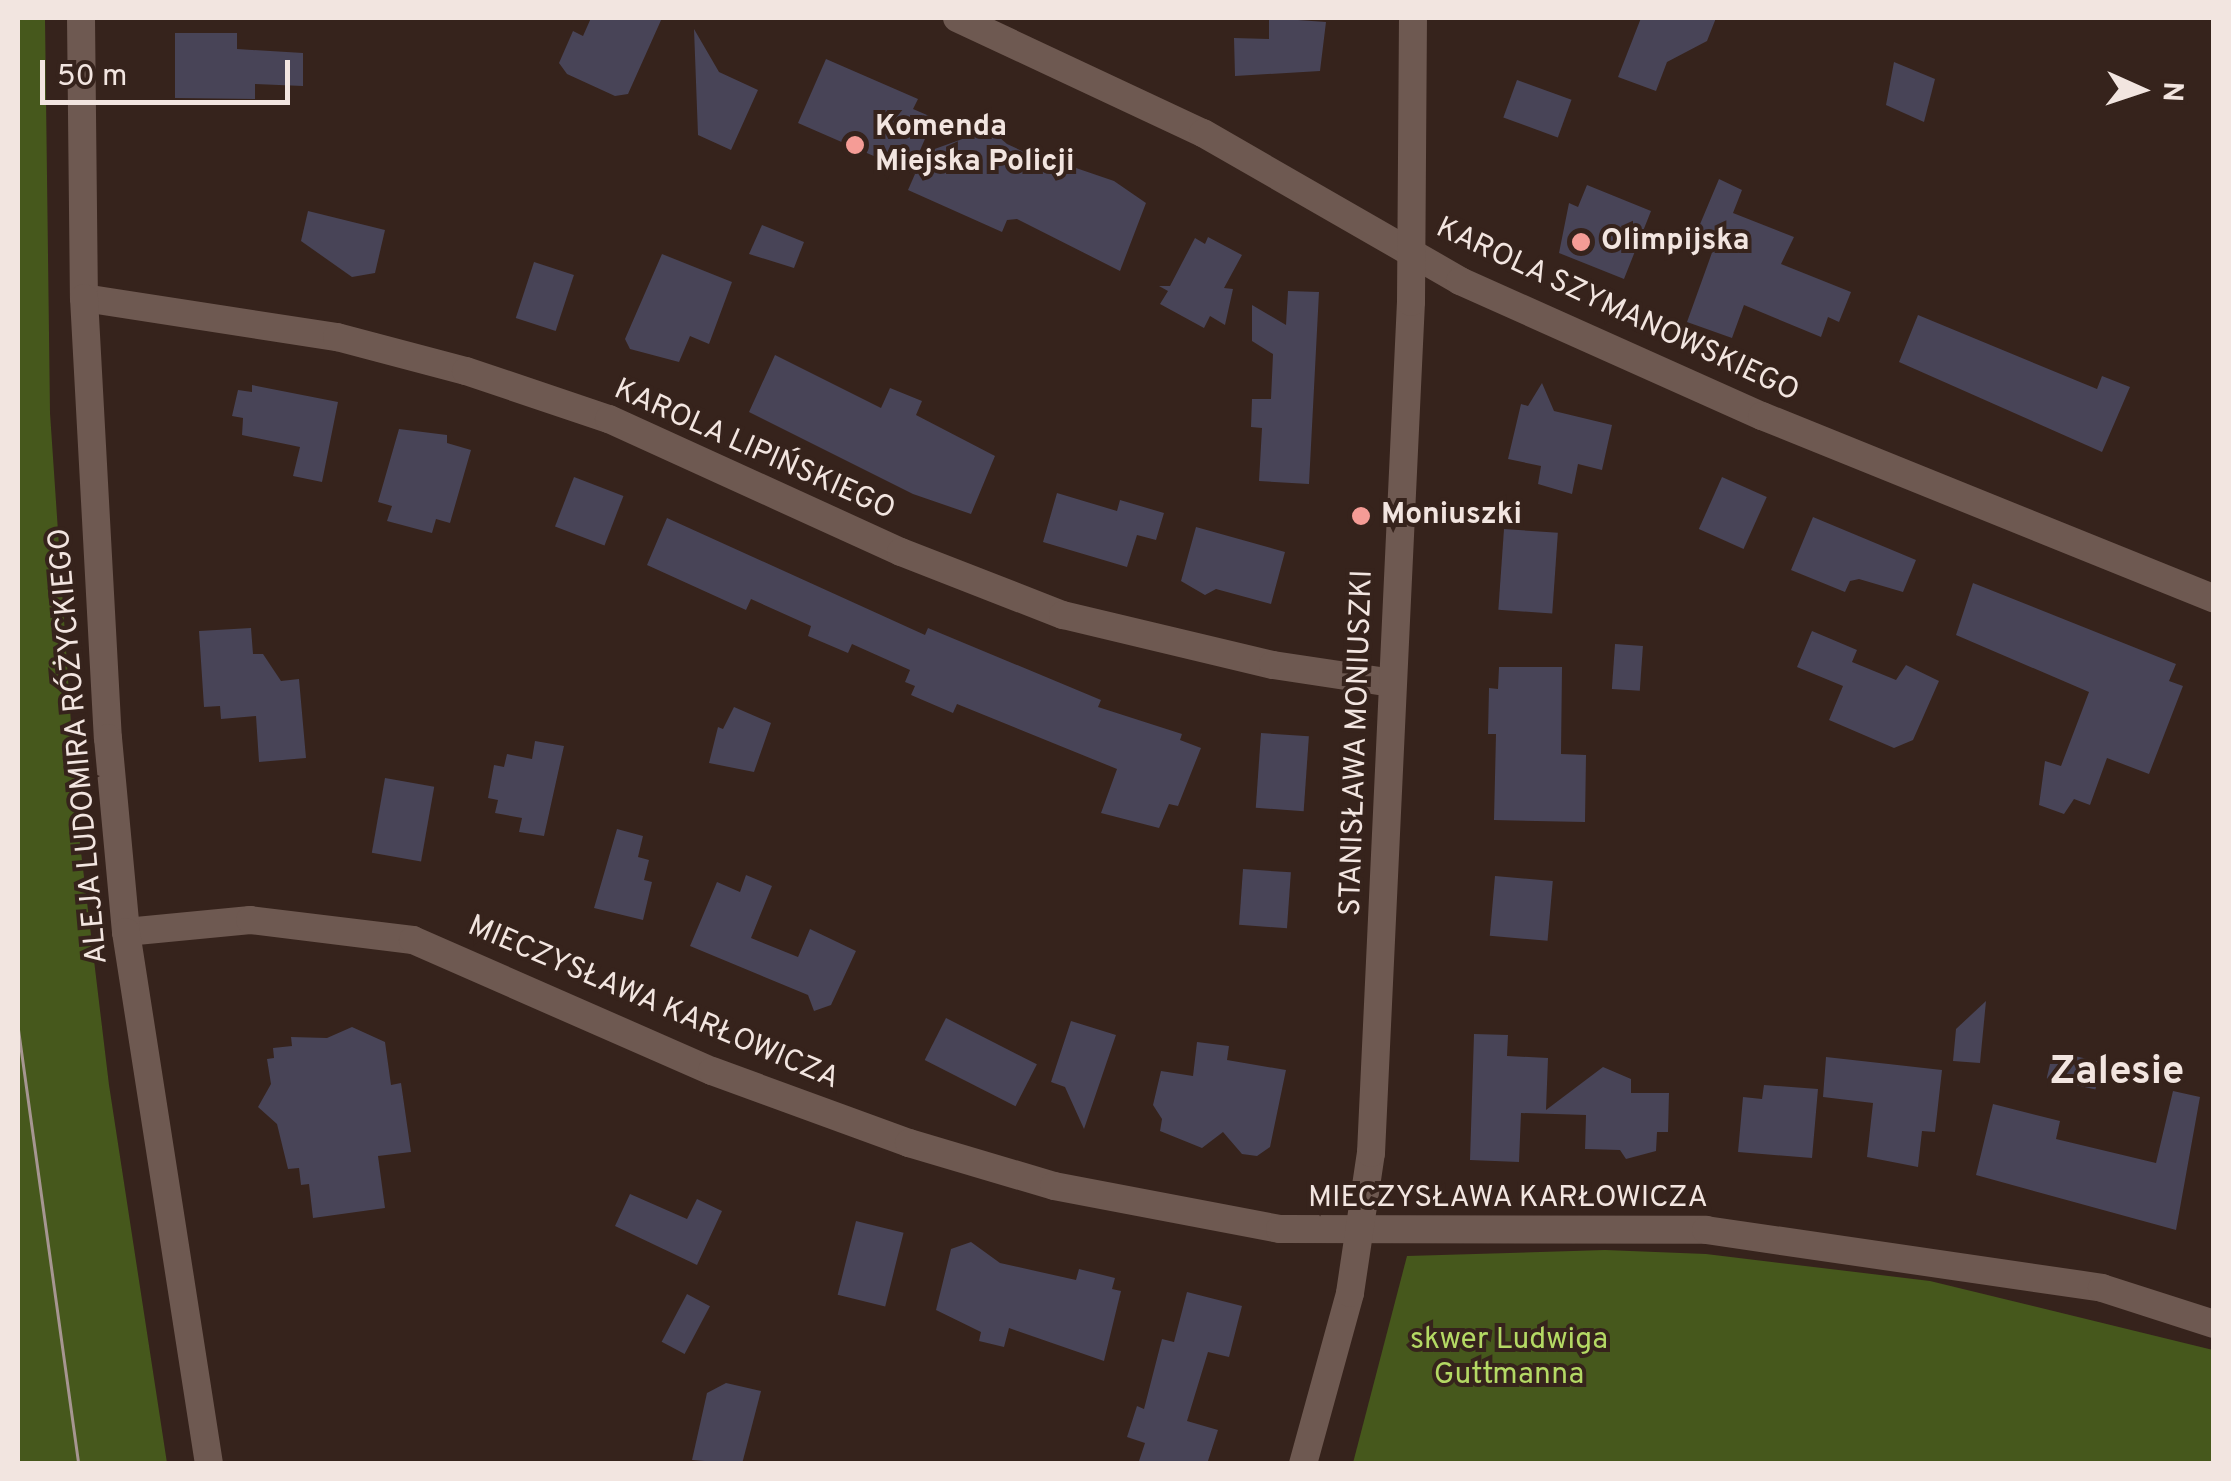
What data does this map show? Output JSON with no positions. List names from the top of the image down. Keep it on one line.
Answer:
{"streets":{"street":["KAROLA SZYMANOWSKIEGO","KAROLA LIPIŃSKIEGO","STANISŁAWA MONIUSZKI","ALEJA LUDOMIRA RÓŻYCKIEGO","MIECZYSŁAWA KARŁOWICZA"]},"crossings":[["KAROLA SZYMANOWSKIEGO","STANISŁAWA MONIUSZKI"],["KAROLA LIPIŃSKIEGO","STANISŁAWA MONIUSZKI"],["KAROLA LIPIŃSKIEGO","ALEJA LUDOMIRA RÓŻYCKIEGO"],["STANISŁAWA MONIUSZKI","MIECZYSŁAWA KARŁOWICZA"],["ALEJA LUDOMIRA RÓŻYCKIEGO","MIECZYSŁAWA KARŁOWICZA"]],"districts":["Zalesie"],"parks":["skwer Ludwiga Guttmanna"],"places":["Komenda Miejska Policji","Olimpijska","Moniuszki"],"scale_bar":"50 m","north":"right"}
